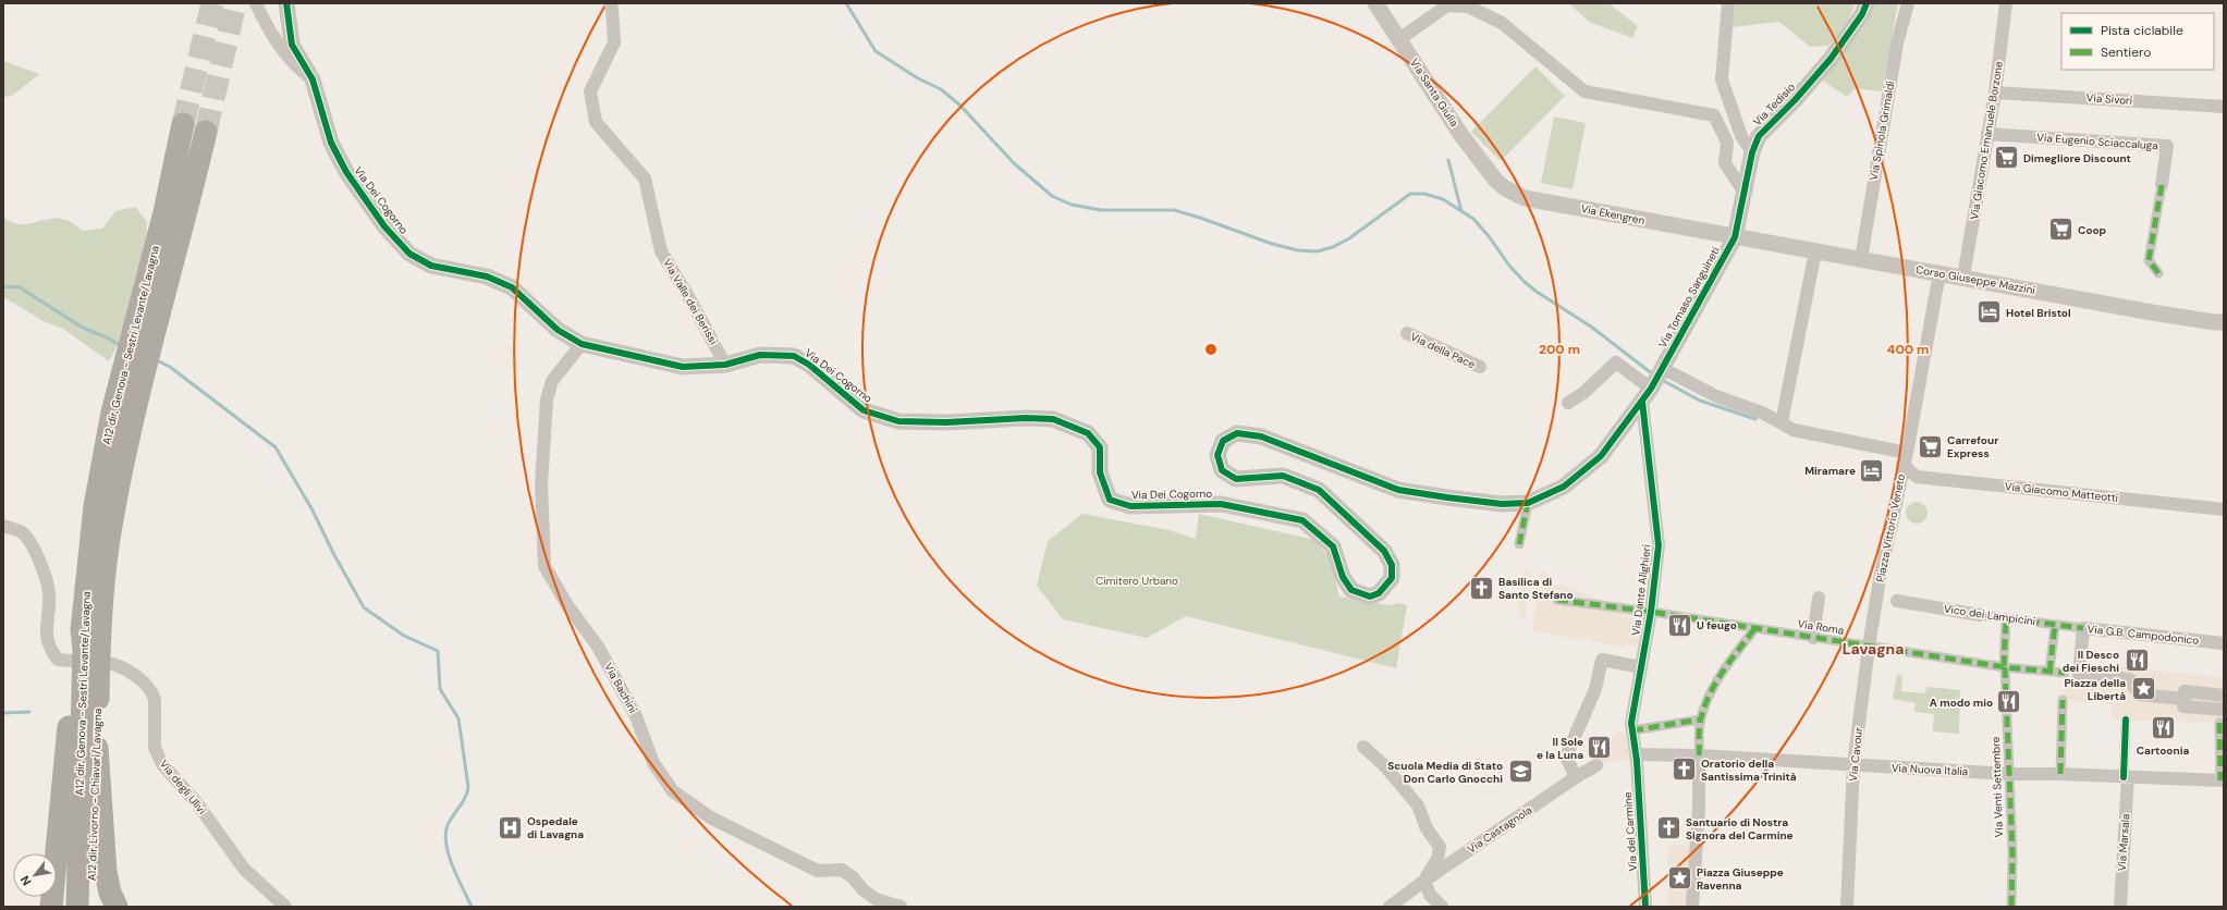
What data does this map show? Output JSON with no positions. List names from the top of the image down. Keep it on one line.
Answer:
{"streets":{"highway":["A12 dir. Genova - Sestri Levante/Lavagna","A12 dir. Livorno - Chiavari/Lavagna"],"street":["Via Santa Giulia","Via Sivori","Via Tedisio","Via Spinola Grimaldi","Via Giacomo Emanuele Borzone","Via Eugenio Sciaccaluga","Via Dei Cogorno","Via Ekengren","Corso Giuseppe Mazzini","Via Tomaso Sanguineti","Via Valle dei Berissi","Via della Pace","Via Giacomo Matteotti","Piazza Vittorio Veneto","Via Dante Alighieri","Vico dei Lampicini","Via Roma","Via G.B. Campodonico","Via Bachini","Via Cavour","Via Nuova Italia","Via degli Ulivi","Via Venti Settembre","Via Castagnola","Via del Carmine","Via Marsala"]},"crossings":[["Via Santa Giulia","Via Ekengren"],["Via Sivori","Via Giacomo Emanuele Borzone"],["Via Tedisio","Via Ekengren"],["Via Tedisio","Corso Giuseppe Mazzini"],["Via Tedisio","Via Tomaso Sanguineti"],["Via Spinola Grimaldi","Corso Giuseppe Mazzini"],["Via Giacomo Emanuele Borzone","Via Eugenio Sciaccaluga"],["Via Giacomo Emanuele Borzone","Corso Giuseppe Mazzini"],["Via Dei Cogorno","Via Tomaso Sanguineti"],["Via Dei Cogorno","Via Valle dei Berissi"],["Via Dei Cogorno","Via Dante Alighieri"],["Via Dei Cogorno","Via Bachini"],["Via Ekengren","Corso Giuseppe Mazzini"],["Via Ekengren","Via Tomaso Sanguineti"],["Corso Giuseppe Mazzini","Via Tomaso Sanguineti"],["Corso Giuseppe Mazzini","Piazza Vittorio Veneto"],["Via Tomaso Sanguineti","Via Dante Alighieri"],["A12 dir. Genova - Sestri Levante/Lavagna","A12 dir. Livorno - Chiavari/Lavagna"],["Via Giacomo Matteotti","Piazza Vittorio Veneto"],["Piazza Vittorio Veneto","Via Cavour"],["Via Dante Alighieri","Via Roma"],["Via Dante Alighieri","Via Nuova Italia"],["Via Dante Alighieri","Via del Carmine"],["Vico dei Lampicini","Via G.B. Campodonico"],["Vico dei Lampicini","Via Venti Settembre"],["Via Roma","Via Cavour"],["Via Roma","Via Venti Settembre"],["Via Cavour","Via Nuova Italia"],["Via Nuova Italia","Via Venti Settembre"],["Via Nuova Italia","Via del Carmine"],["Via Nuova Italia","Via Marsala"]],"districts":["Lavagna"],"parks":["Cimitero Urbano"],"places":{"supermarket":["Dimegliore Discount","Coop","Carrefour Express"],"hotel":["Hotel Bristol","Miramare"],"church":["Basilica di Santo Stefano","Oratorio della Santissima Trinità","Santuario di Nostra Signora del Carmine"],"restaurant":["U feugo","Il Desco dei Fieschi","A modo mio","Cartoonia","Il Sole e la Luna"],"place":["Piazza della Libertà","Piazza Giuseppe Ravenna"],"school or university":["Scuola Media di Stato Don Carlo Gnocchi"],"hospital":["Ospedale di Lavagna"]},"legend":["Pista ciclabile","Sentiero"],"north":"bottom left","rings":["200 m","400 m"]}
